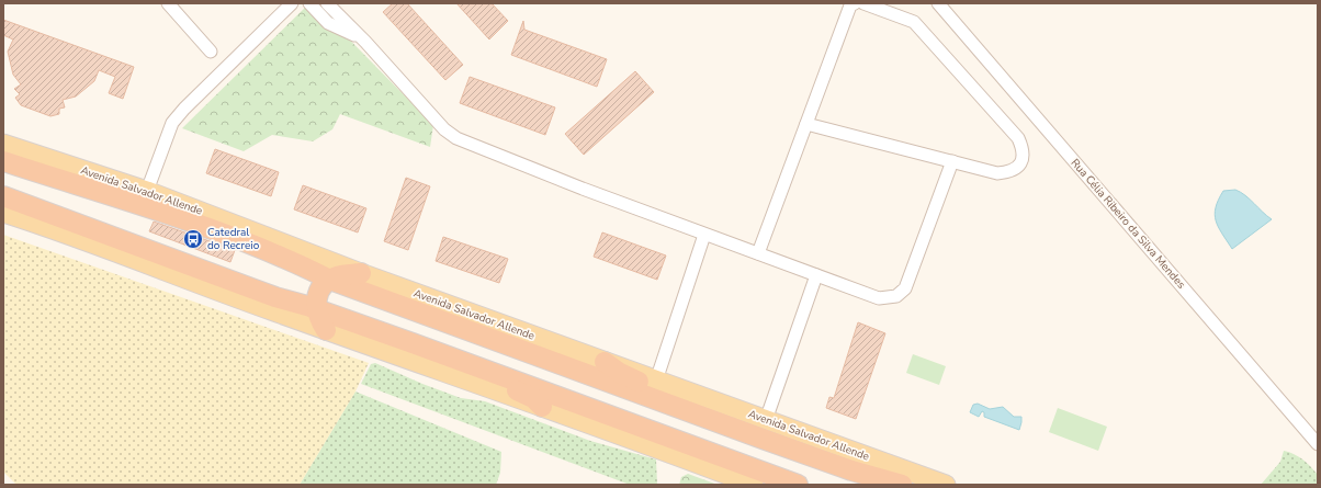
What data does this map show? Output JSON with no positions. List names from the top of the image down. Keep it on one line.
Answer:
{"streets":{"highway":["Avenida Salvador Allende"],"street":["Rua Célia Ribeiro da Silva Mendes"]},"places":{"bus stop":["Catedral do Recreio"]}}
